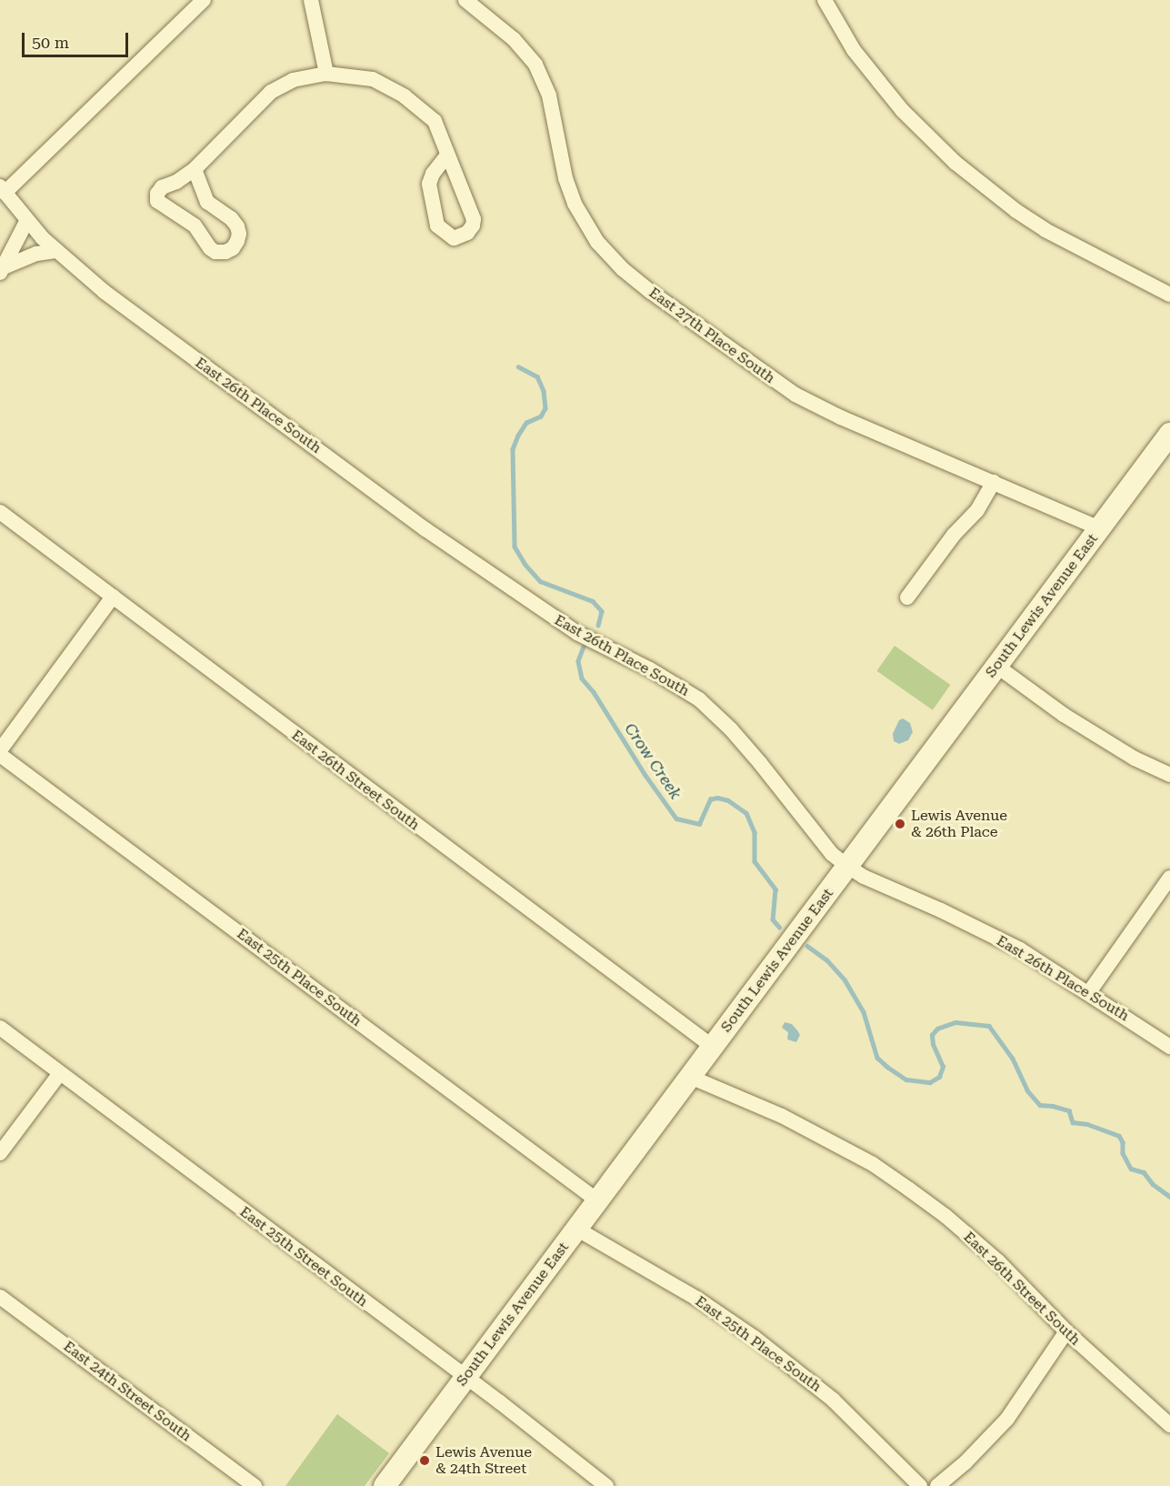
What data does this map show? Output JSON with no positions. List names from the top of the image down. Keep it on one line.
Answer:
{"streets":{"main road":["South Lewis Avenue East"],"street":["East 27th Place South","East 26th Place South","East 26th Street South","East 25th Place South","East 25th Street South","East 24th Street South"]},"crossings":[["East 27th Place South","South Lewis Avenue East"],["East 26th Place South","South Lewis Avenue East"],["South Lewis Avenue East","East 26th Street South"],["South Lewis Avenue East","East 25th Place South"],["South Lewis Avenue East","East 25th Street South"]],"water":["Crow Creek"],"places":["Lewis Avenue & 26th Place","Lewis Avenue & 24th Street"],"scale_bar":"50 m"}
